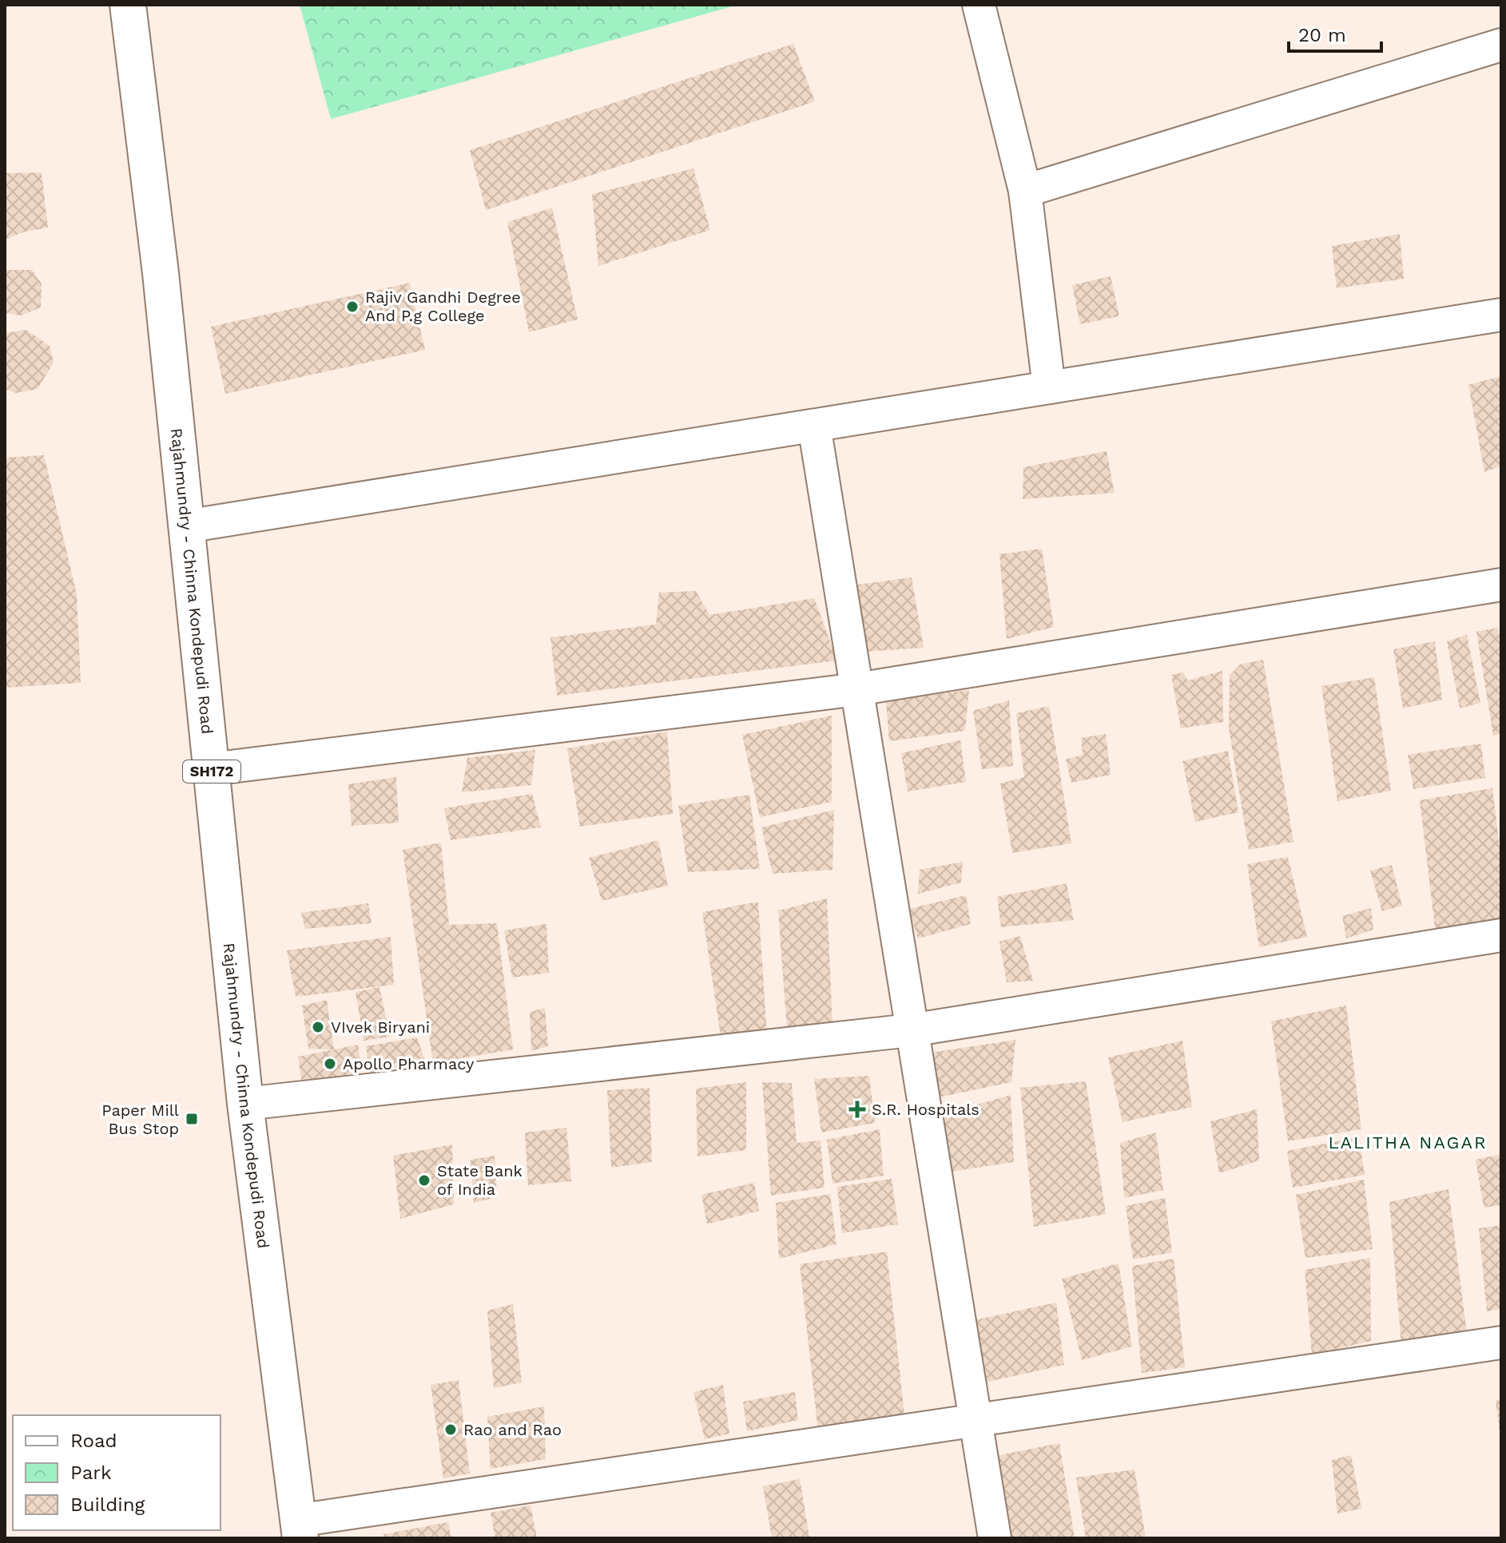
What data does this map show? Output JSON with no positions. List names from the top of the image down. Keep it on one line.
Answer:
{"streets":{"main road":["Rajahmundry - Chinna Kondepudi Road","SH172"]},"districts":["LALITHA NAGAR"],"places":{"other":["Rajiv Gandhi Degree And P.g College","VIvek Biryani","Apollo Pharmacy","State Bank of India","Rao and Rao"],"health":["S.R. Hospitals"],"transit":["Paper Mill Bus Stop"]},"legend":["Road","Park","Building"],"scale_bar":"20 m"}
